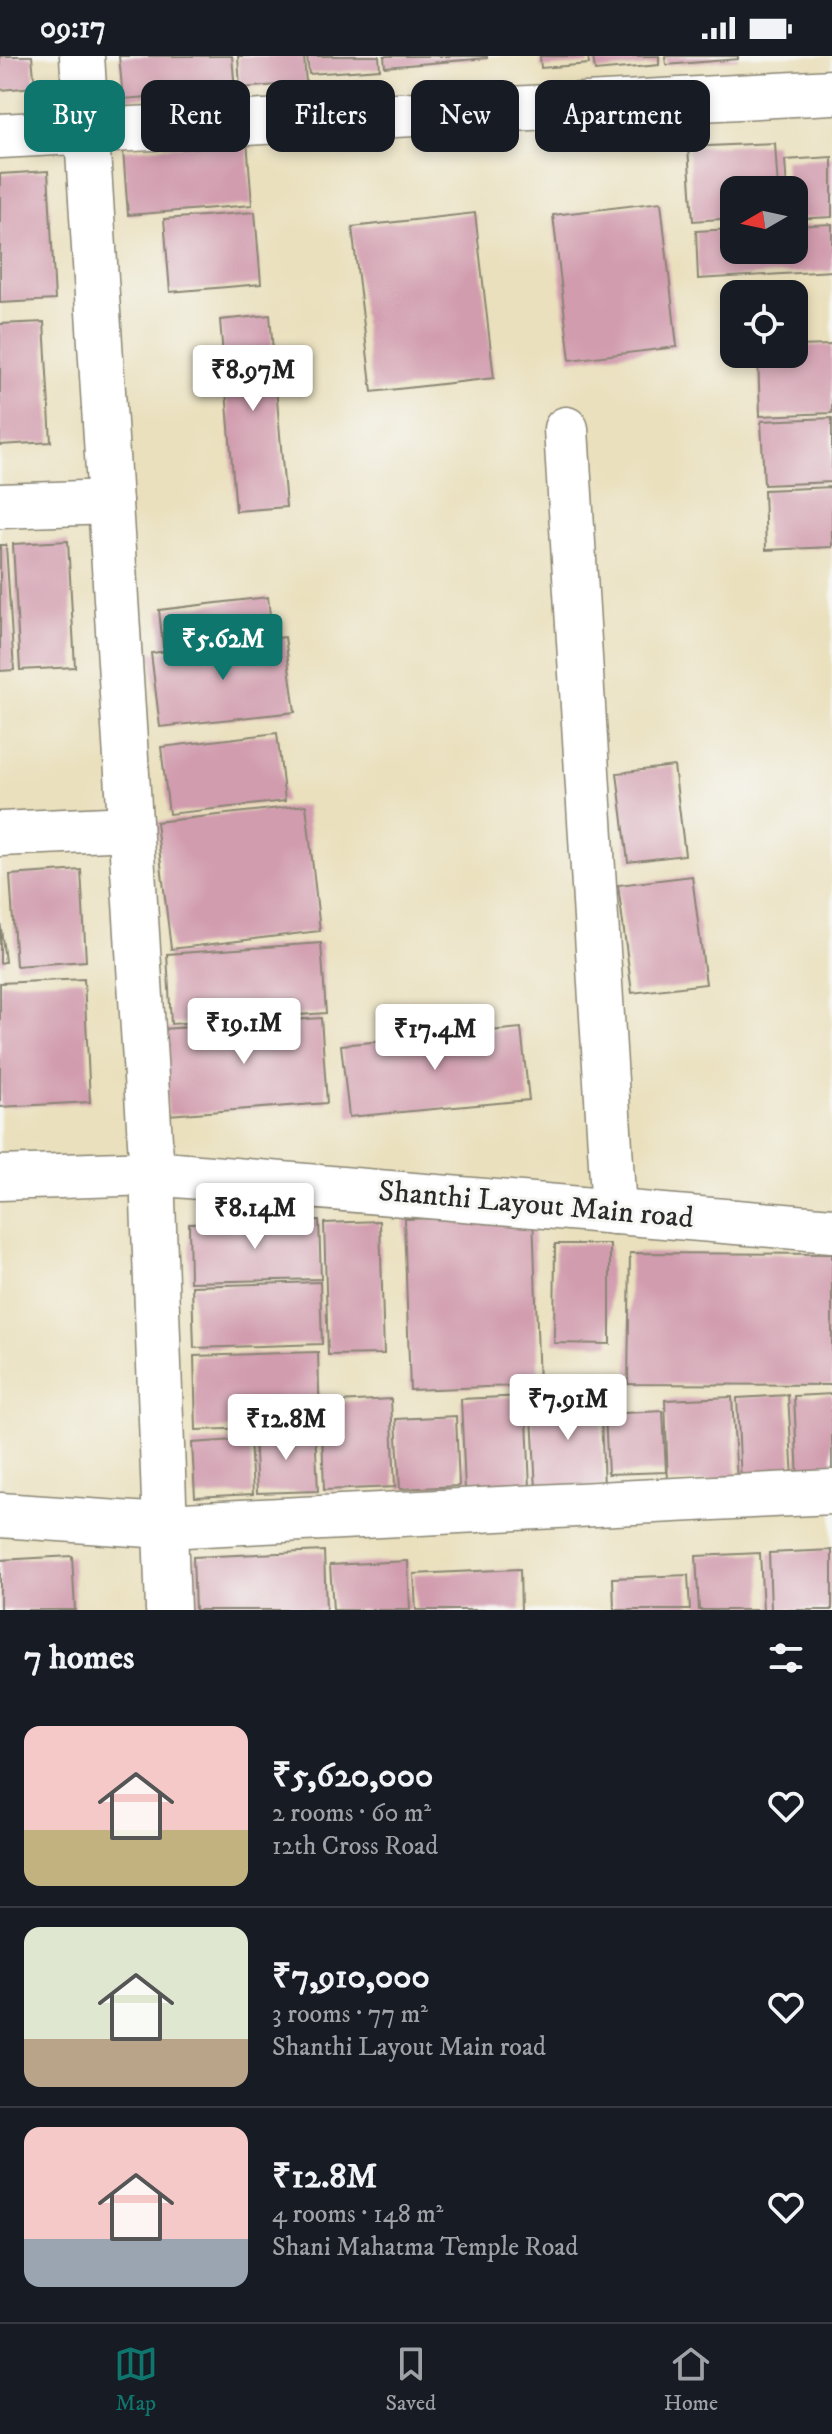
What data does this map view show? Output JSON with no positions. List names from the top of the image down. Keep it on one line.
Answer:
{"streets":{"street":["Shanthi Layout Main road"]},"north":"left","page":{"status":"09:17","chip":["Buy","Rent","Filters","New","Apartment"],"price":["₹8.97M","₹5.62M","₹19.1M","₹17.4M","₹8.14M","₹7.91M","₹12.8M"],"heading":"7 homes","list":[{"name":"₹5,620,000","note":"2 rooms · 60 m² · 12th Cross Road"},{"name":"₹7,910,000","note":"3 rooms · 77 m² · Shanthi Layout Main road"},{"name":"₹12.8M","note":"4 rooms · 148 m² · Shani Mahatma Temple Road"}],"tabs":["Map","Saved","Home"]}}
